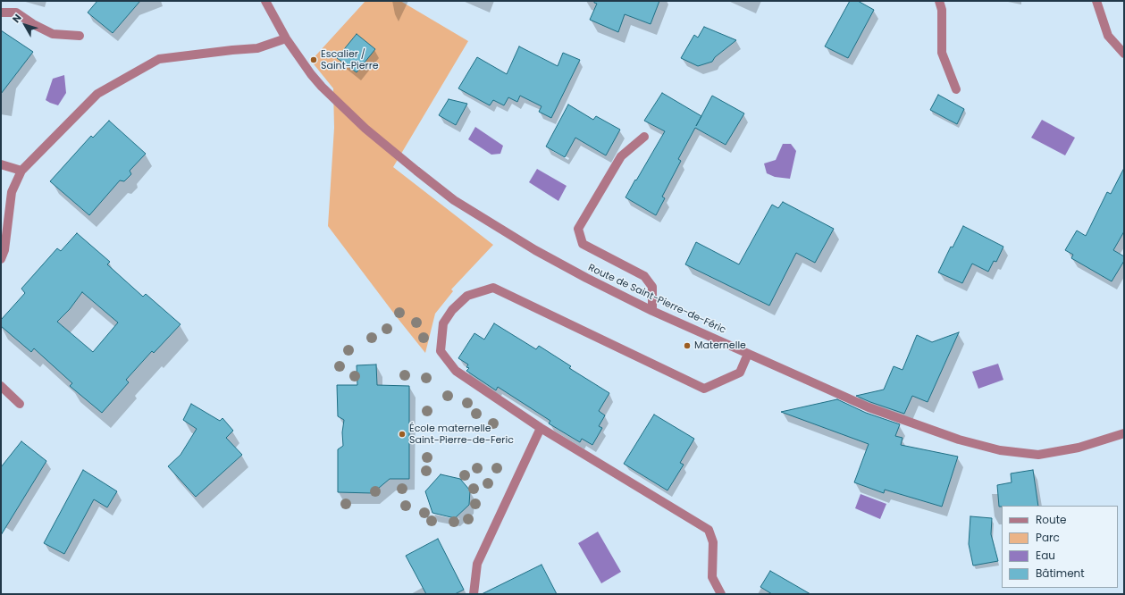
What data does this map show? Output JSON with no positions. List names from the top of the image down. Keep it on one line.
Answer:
{"streets":{"street":["Route de Saint-Pierre-de-Féric"]},"places":["Escalier / Saint-Pierre","Maternelle","École maternelle Saint-Pierre-de-Feric"],"legend":["Route","Parc","Eau","Bâtiment"],"north":"top left"}
